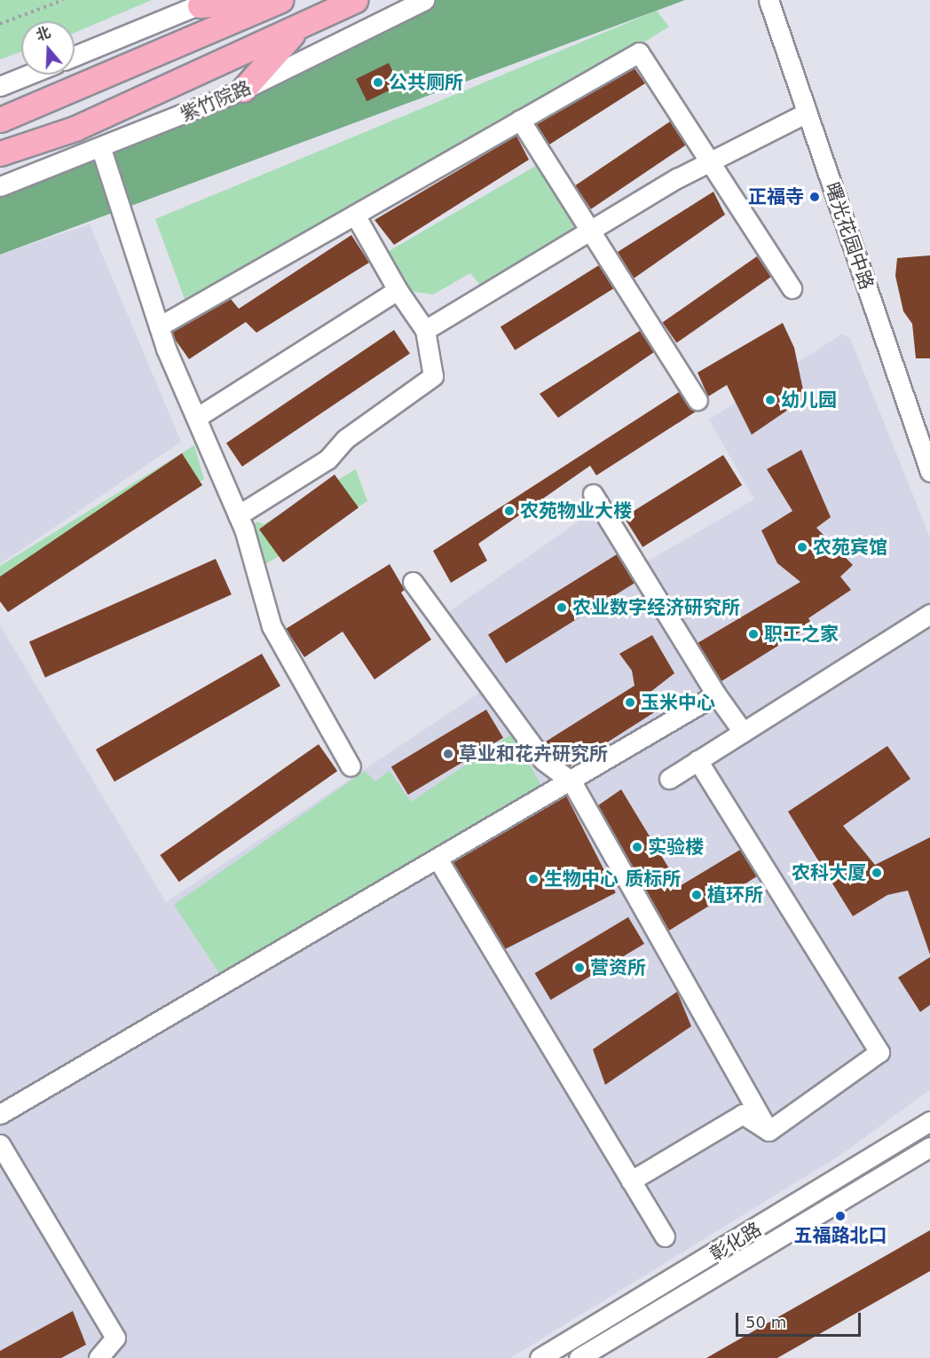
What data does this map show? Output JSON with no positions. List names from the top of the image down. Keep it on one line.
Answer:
{"streets":{"main road":["紫竹院路"],"street":["曙光花园中路","彰化路"]},"places":["公共厕所","正福寺","幼儿园","农苑物业大楼","农苑宾馆","农业数字经济研究所","职工之家","玉米中心","草业和花卉研究所","实验楼","农科大厦","生物中心 质标所","植环所","营资所","五福路北口"],"scale_bar":"50 m","north":"top"}
